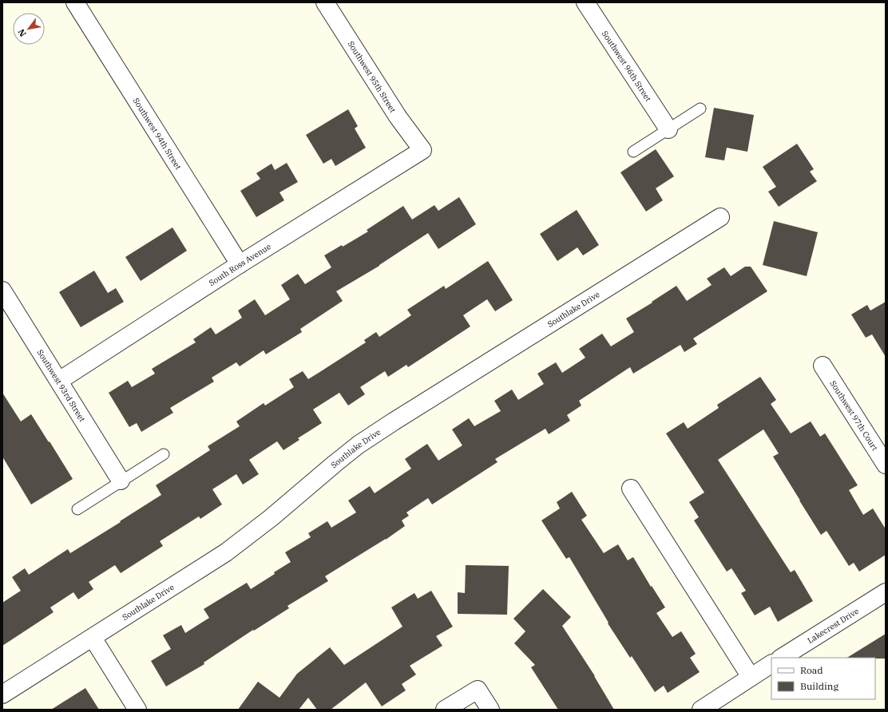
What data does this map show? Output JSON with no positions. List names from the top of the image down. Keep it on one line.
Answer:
{"streets":{"street":["Southwest 96th Street","Southwest 95th Street","Southwest 94th Street","South Ross Avenue","Southlake Drive","Southwest 93rd Street","Southwest 97th Court","Lakecrest Drive"]},"crossings":[["Southwest 95th Street","South Ross Avenue"],["Southwest 94th Street","South Ross Avenue"],["South Ross Avenue","Southwest 93rd Street"]],"legend":["Road","Building"],"north":"bottom left"}
